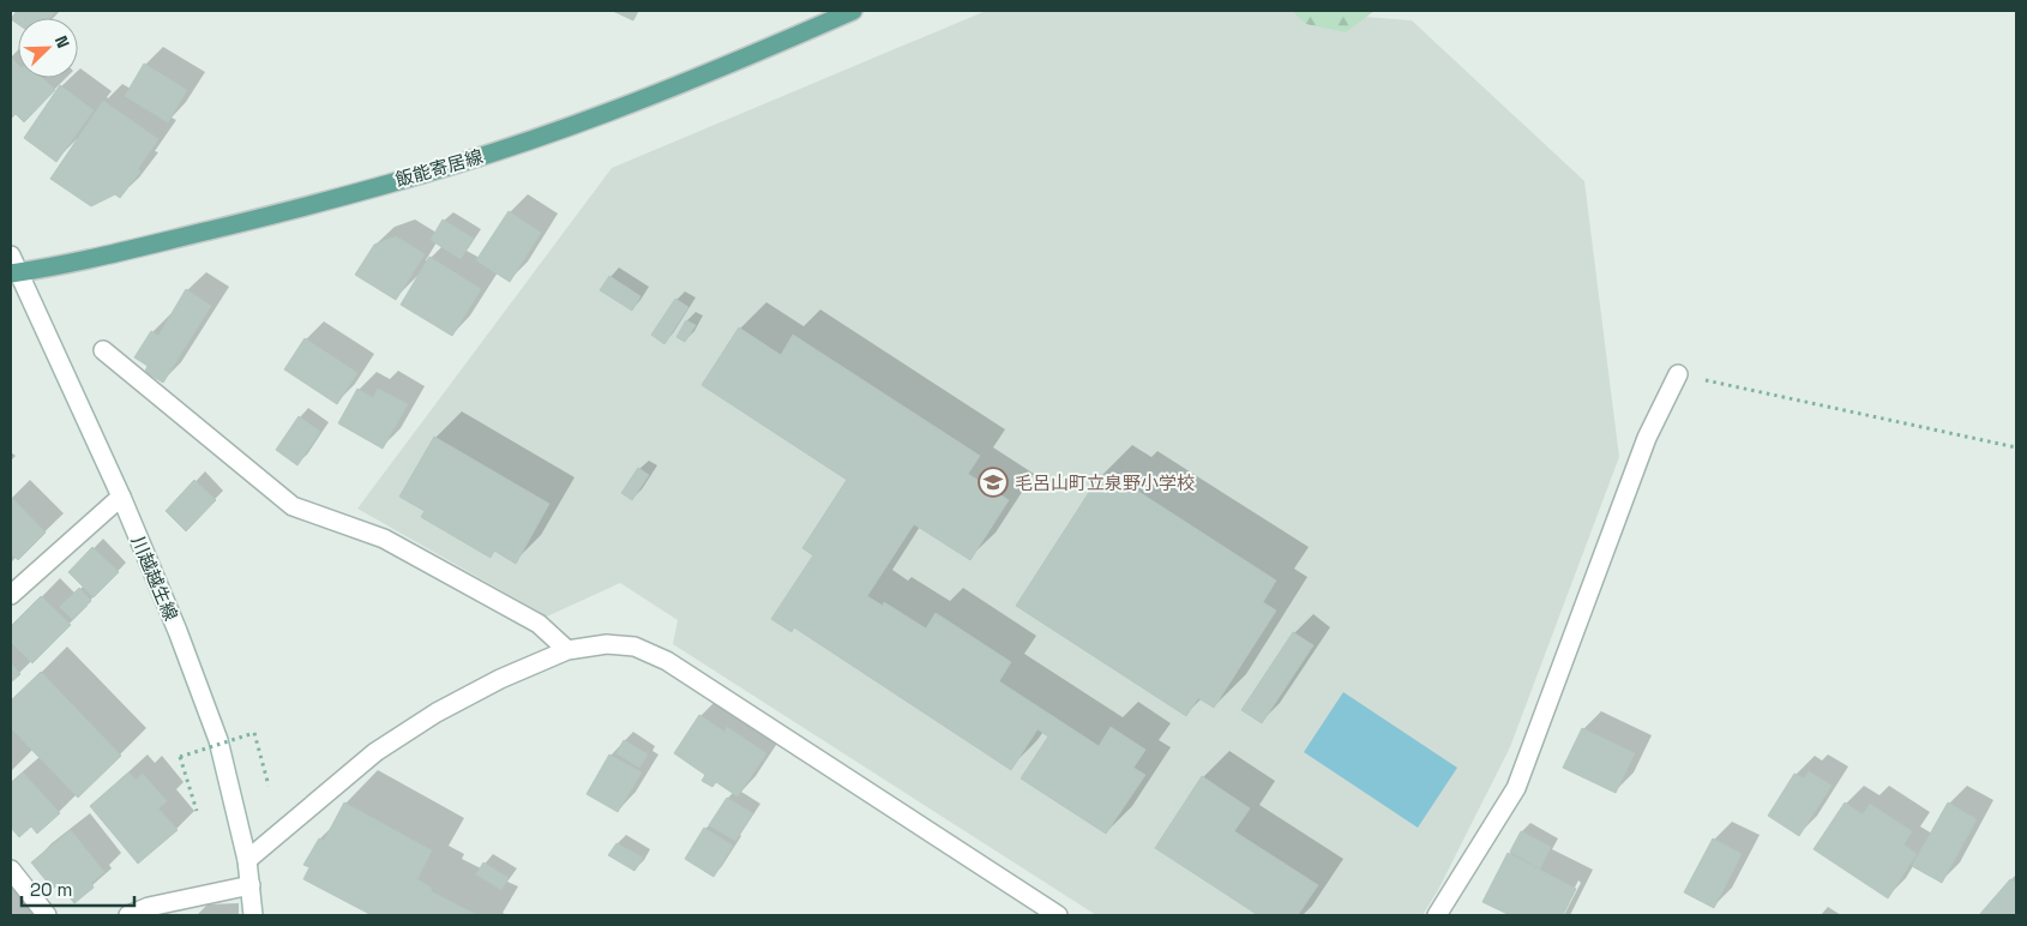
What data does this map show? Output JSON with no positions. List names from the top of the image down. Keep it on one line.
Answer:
{"streets":{"main road":["飯能寄居線"],"street":["川越越生線"]},"crossings":[["飯能寄居線","川越越生線"]],"places":{"school or university":["毛呂山町立泉野小学校"]},"scale_bar":"20 m","north":"top right"}
